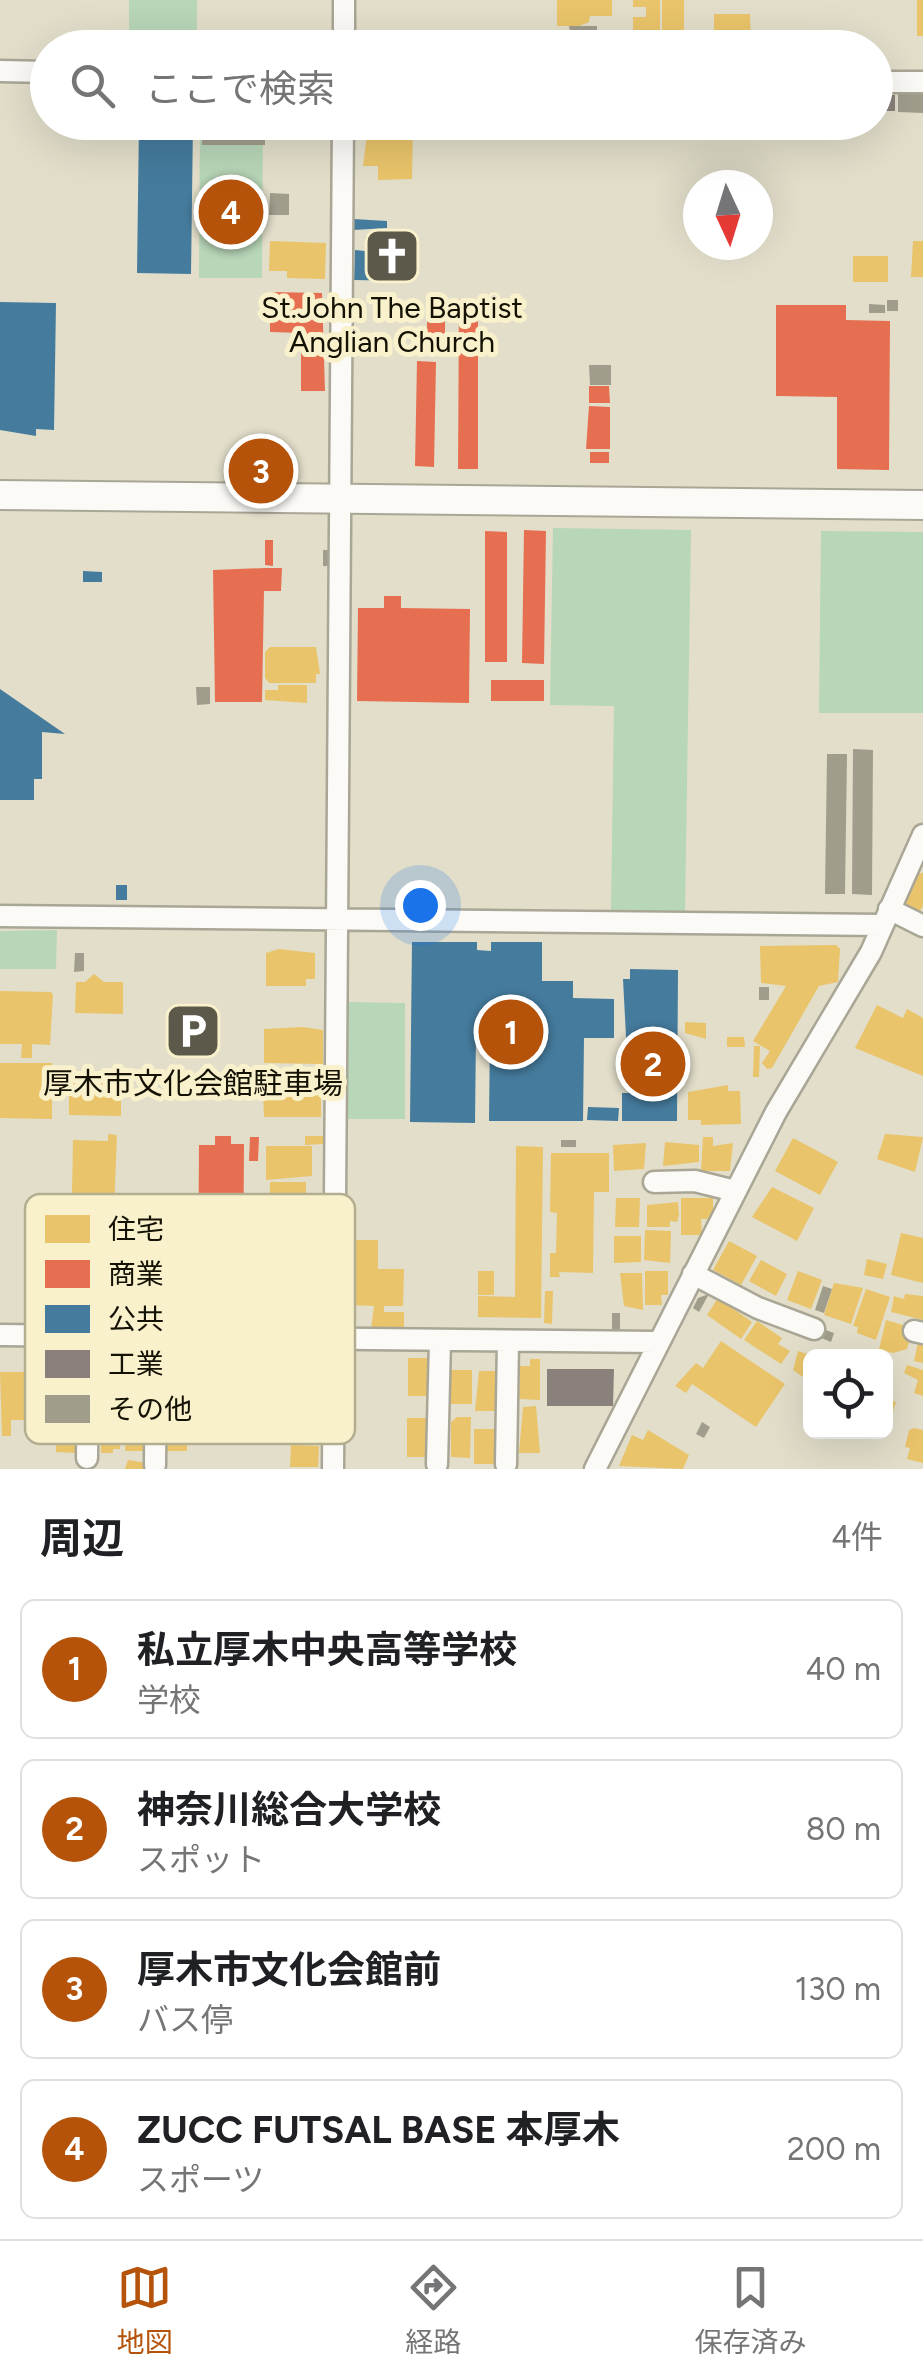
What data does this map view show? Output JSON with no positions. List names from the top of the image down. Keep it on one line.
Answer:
{"places":{"church":["St.John The Baptist Anglian Church"],"parking":["厚木市文化会館駐車場"]},"legend":["住宅","商業","公共","工業","その他"],"north":"bottom","page":{"search":"ここで検索","pins":["4","3","1","2"],"heading":["周辺","4件"],"list":[{"mark":"1","name":"私立厚木中央高等学校","note":"学校","value":"40 m"},{"mark":"2","name":"神奈川総合大学校","note":"スポット","value":"80 m"},{"mark":"3","name":"厚木市文化会館前","note":"バス停","value":"130 m"},{"mark":"4","name":"ZUCC FUTSAL BASE 本厚木","note":"スポーツ","value":"200 m"}],"nav":["地図","経路","保存済み"]}}
